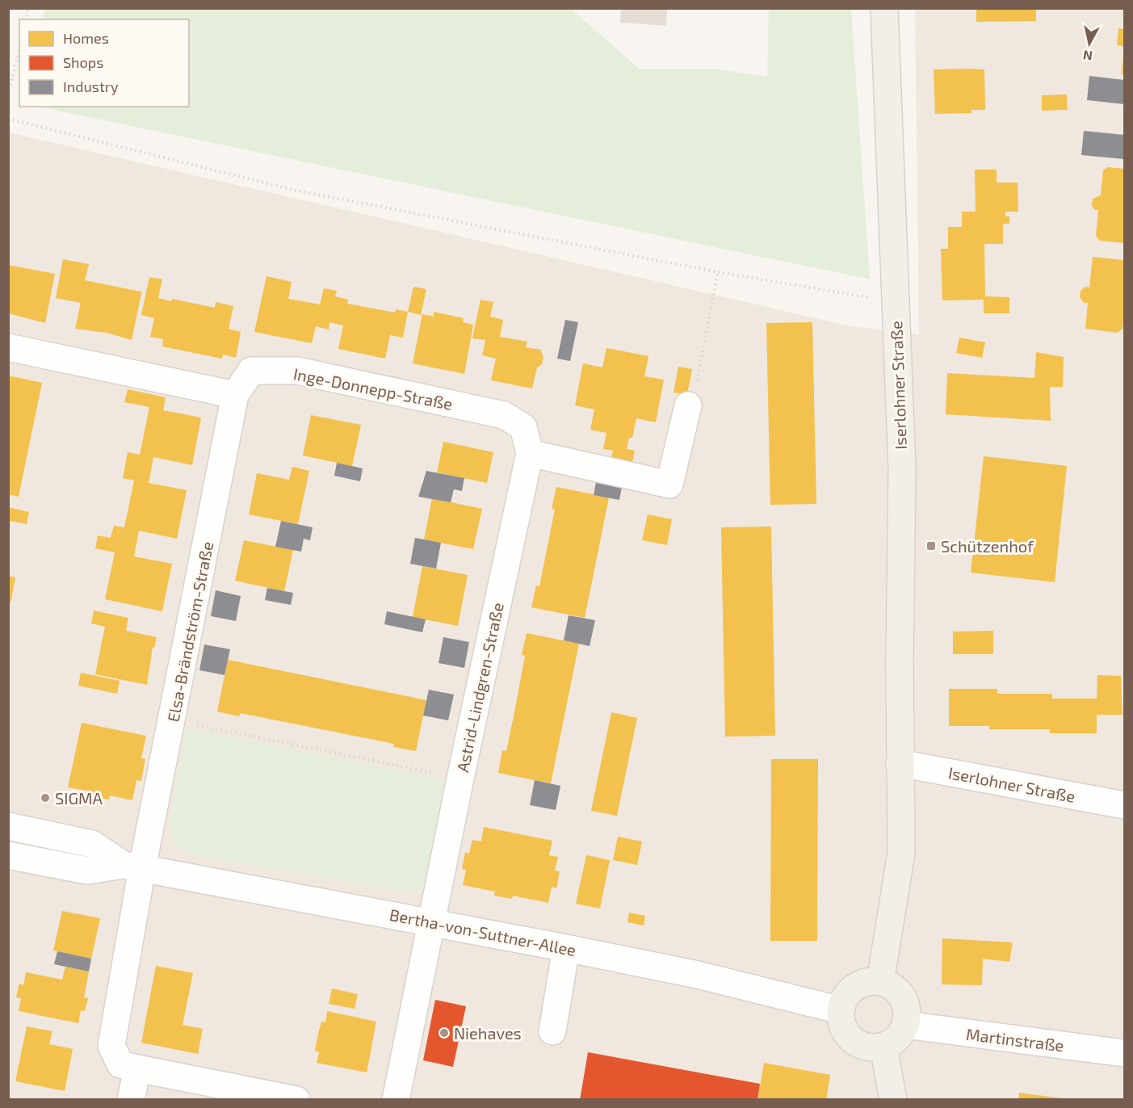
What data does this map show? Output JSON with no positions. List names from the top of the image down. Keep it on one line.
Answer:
{"streets":{"main road":["Iserlohner Straße"],"street":["Inge-Donnepp-Straße","Elsa-Brändström-Straße","Astrid-Lindgren-Straße","Bertha-von-Suttner-Allee","Martinstraße"]},"crossings":[["Iserlohner Straße","Bertha-von-Suttner-Allee"],["Iserlohner Straße","Martinstraße"],["Inge-Donnepp-Straße","Elsa-Brändström-Straße"],["Inge-Donnepp-Straße","Astrid-Lindgren-Straße"],["Elsa-Brändström-Straße","Bertha-von-Suttner-Allee"],["Astrid-Lindgren-Straße","Bertha-von-Suttner-Allee"],["Bertha-von-Suttner-Allee","Martinstraße"]],"places":{"transit":["Schützenhof"],"other":["SIGMA","Niehaves"]},"legend":["Homes","Shops","Industry"],"north":"bottom"}
